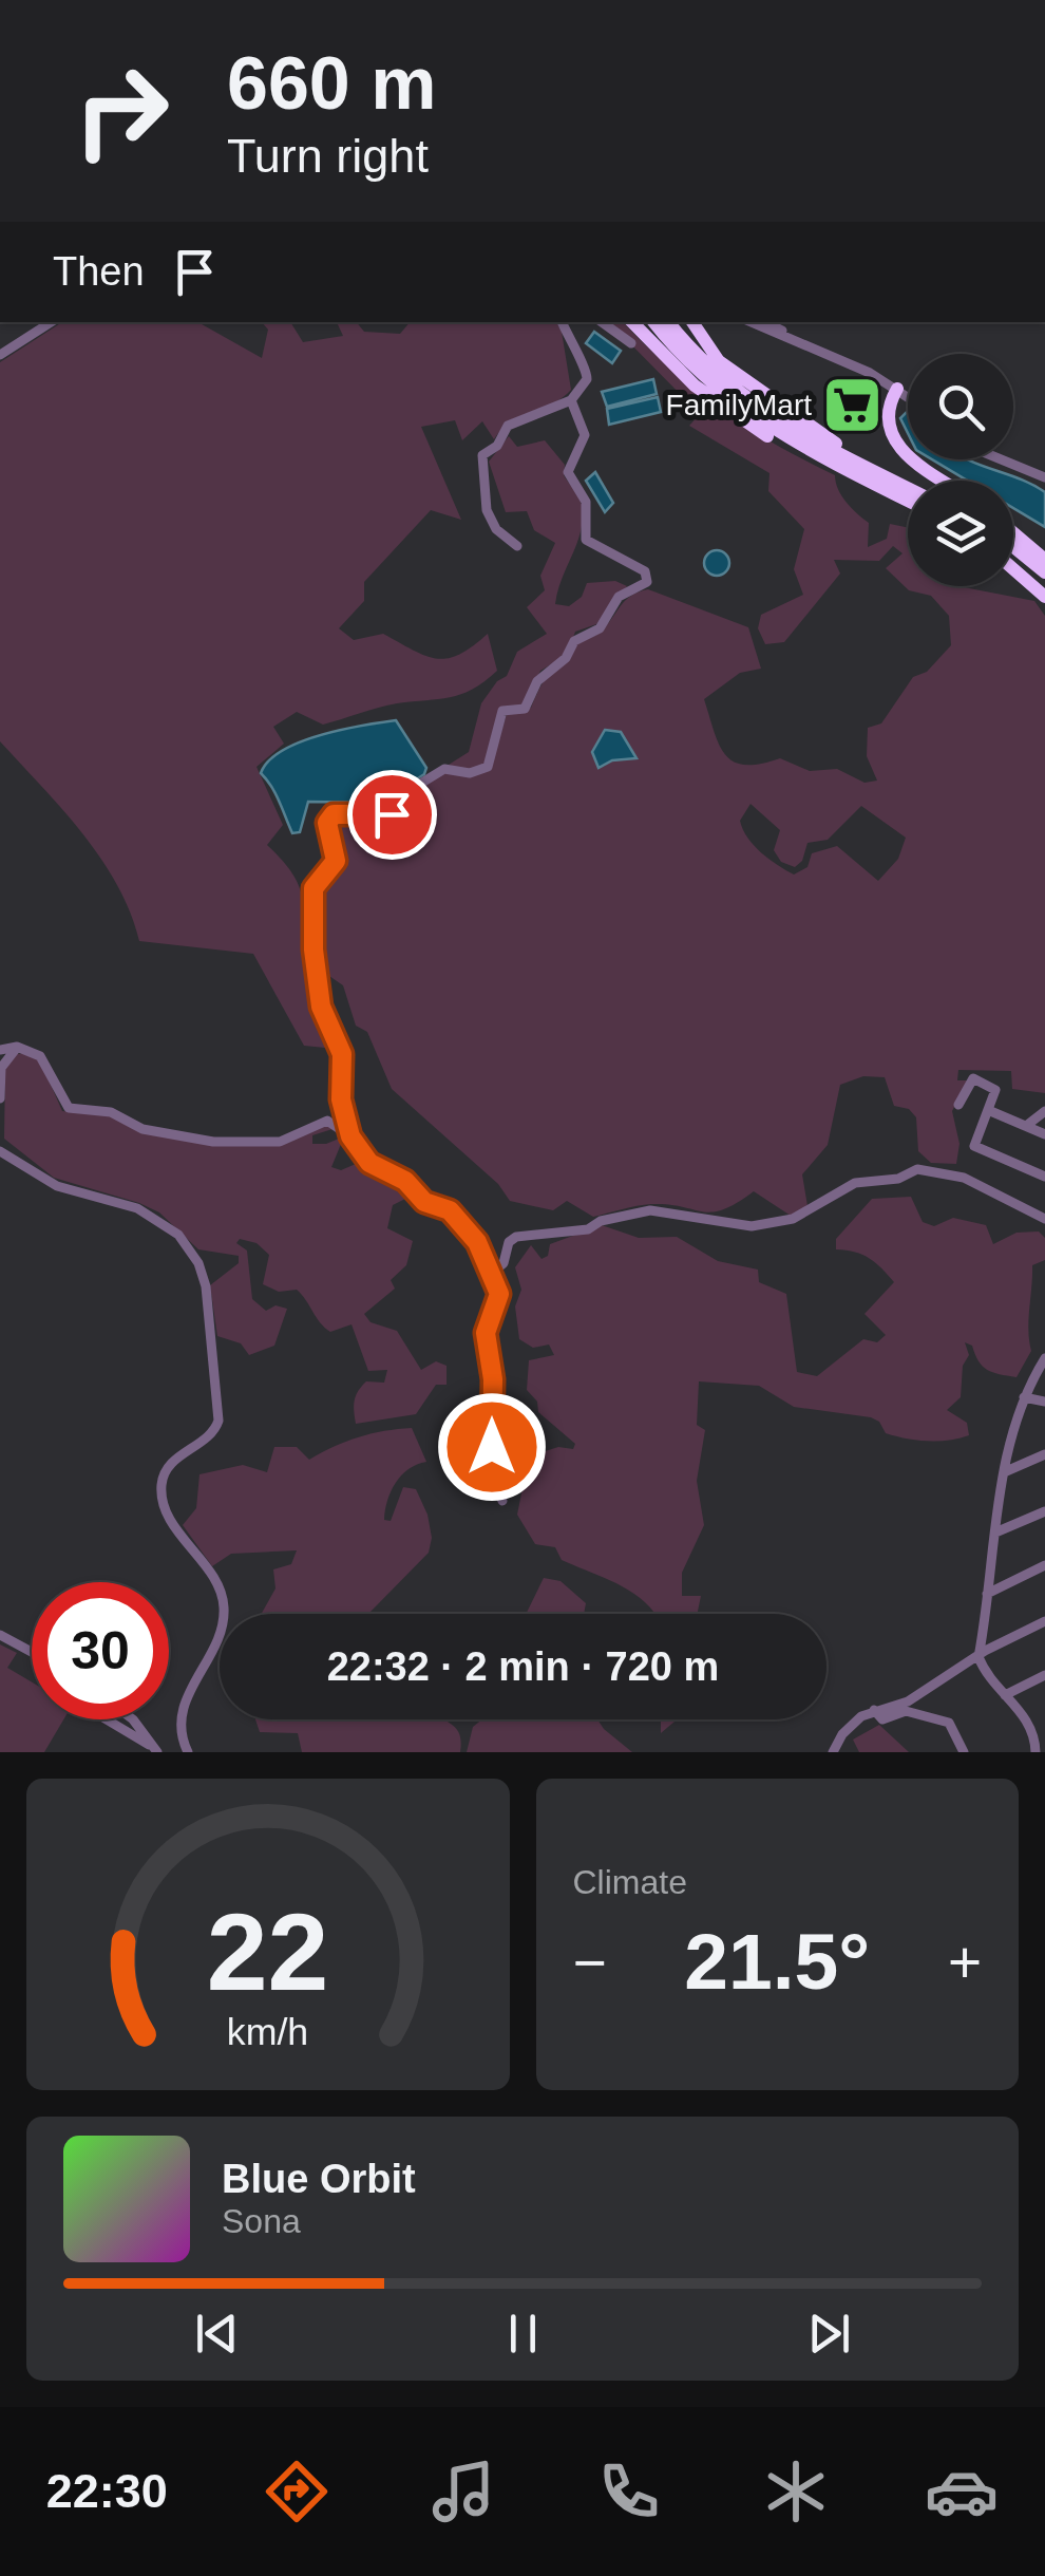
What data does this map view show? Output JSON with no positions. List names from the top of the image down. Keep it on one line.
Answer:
{"places":{"supermarket":["FamilyMart"]},"page":{"turn":["660 m","Turn right"],"then":"Then","limit":"30","trip":"22:32 · 2 min · 720 m","tile":"Climate","heat":["−","21.5°","+"],"song":["Blue Orbit","Sona"],"tabs":"22:30","gauge":["22","km/h"]}}
